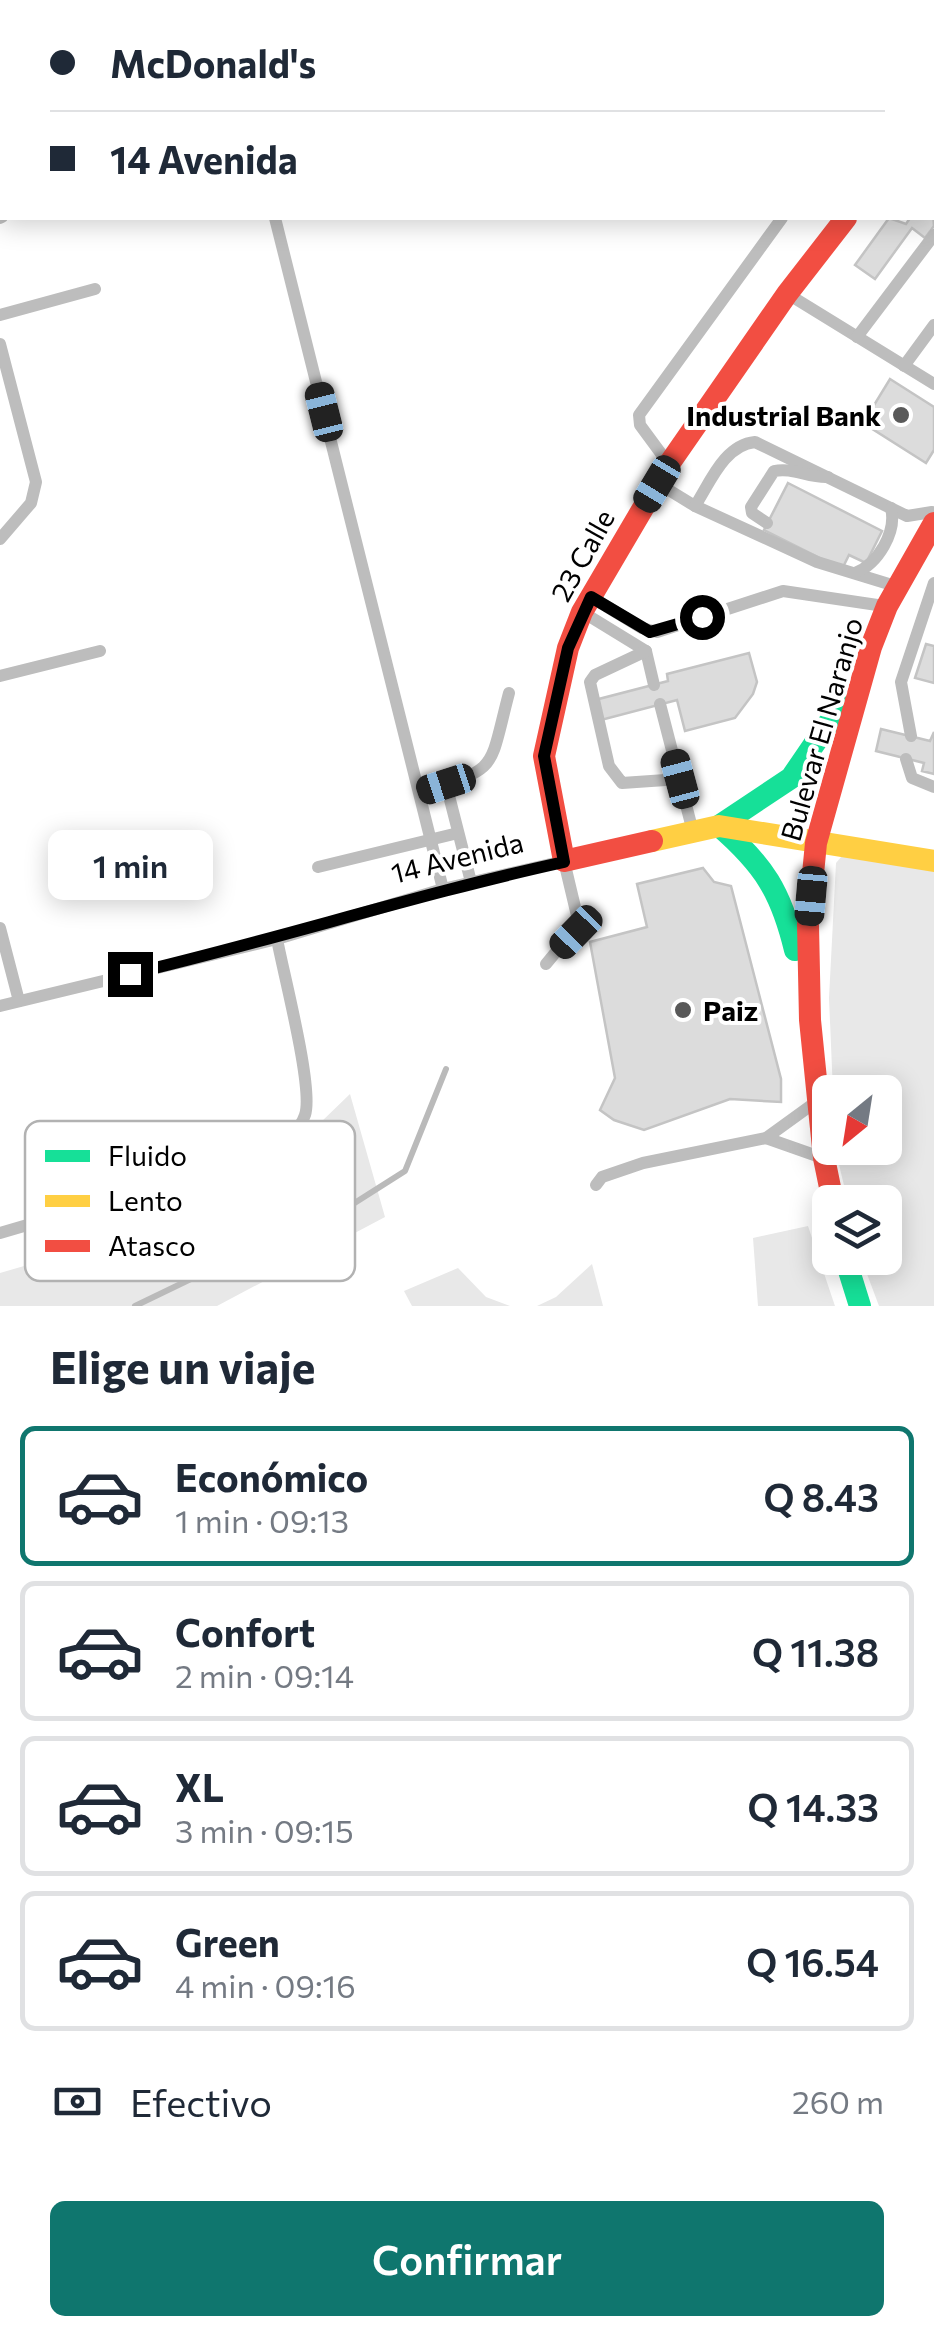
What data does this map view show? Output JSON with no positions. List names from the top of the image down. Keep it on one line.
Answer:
{"streets":{"main road":["23 Calle","Bulevar El Naranjo","14 Avenida"]},"crossings":[["23 Calle","14 Avenida"],["Bulevar El Naranjo","14 Avenida"]],"places":["Industrial Bank","Paiz"],"legend":["Fluido","Lento","Atasco"],"north":"bottom left","page":{"banner":["McDonald's","14 Avenida"],"bubble":"1 min","heading":"Elige un viaje","list":[{"name":"Económico","note":"1 min · 09:13","value":"Q 8.43"},{"name":"Confort","note":"2 min · 09:14","value":"Q 11.38"},{"name":"XL","note":"3 min · 09:15","value":"Q 14.33"},{"name":"Green","note":"4 min · 09:16","value":"Q 16.54"}],"pay":["Efectivo","260 m"],"buttons":"Confirmar"}}
